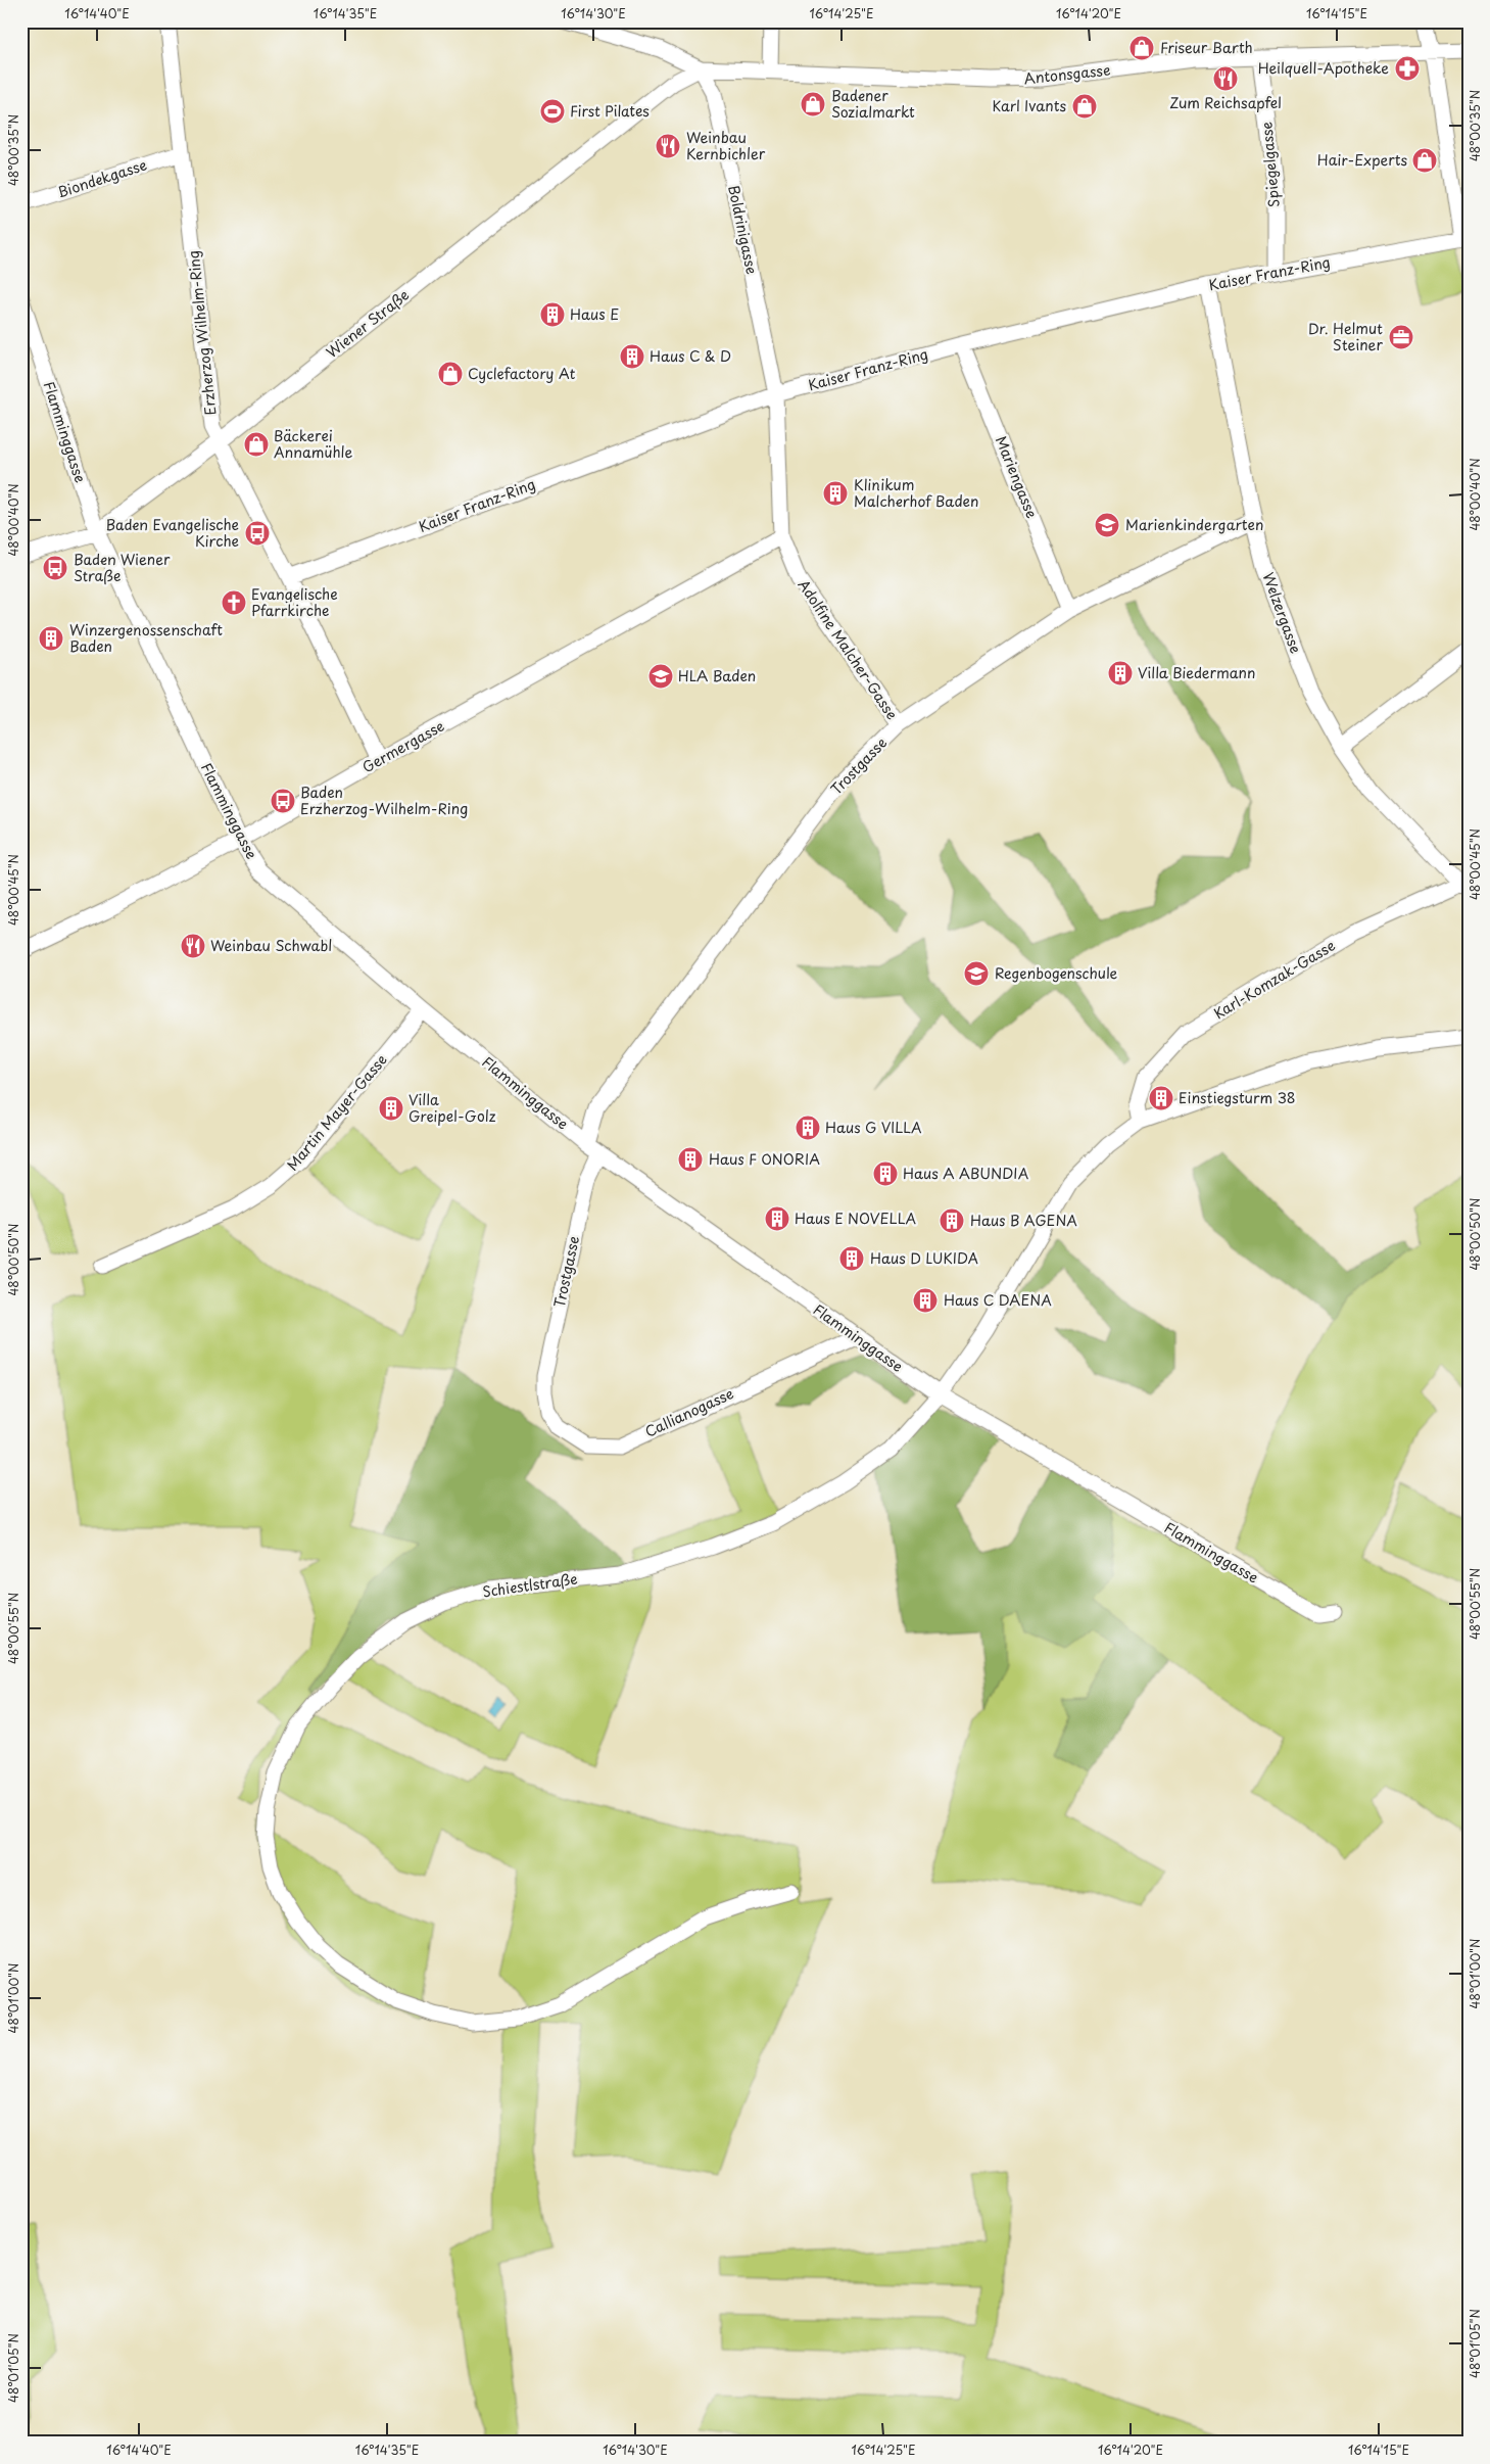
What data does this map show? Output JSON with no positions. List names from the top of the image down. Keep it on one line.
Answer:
{"streets":{"street":["Antonsgasse","Spiegelgasse","Biondekgasse","Boldrinigasse","Kaiser Franz-Ring","Wiener Straße","Erzherzog Wilhelm-Ring","Flamminggasse","Mariengasse","Welzergasse","Adolfine Malcher-Gasse","Germergasse","Trostgasse","Karl-Komzak-Gasse","Martin Mayer-Gasse","Callianogasse","Schiestlstraße"]},"crossings":[["Antonsgasse","Spiegelgasse"],["Antonsgasse","Boldrinigasse"],["Antonsgasse","Wiener Straße"],["Spiegelgasse","Kaiser Franz-Ring"],["Biondekgasse","Erzherzog Wilhelm-Ring"],["Boldrinigasse","Kaiser Franz-Ring"],["Boldrinigasse","Wiener Straße"],["Boldrinigasse","Adolfine Malcher-Gasse"],["Kaiser Franz-Ring","Erzherzog Wilhelm-Ring"],["Kaiser Franz-Ring","Mariengasse"],["Kaiser Franz-Ring","Welzergasse"],["Kaiser Franz-Ring","Adolfine Malcher-Gasse"],["Wiener Straße","Erzherzog Wilhelm-Ring"],["Wiener Straße","Flamminggasse"],["Erzherzog Wilhelm-Ring","Germergasse"],["Flamminggasse","Germergasse"],["Flamminggasse","Trostgasse"],["Flamminggasse","Martin Mayer-Gasse"],["Flamminggasse","Callianogasse"],["Flamminggasse","Schiestlstraße"],["Mariengasse","Trostgasse"],["Welzergasse","Trostgasse"],["Welzergasse","Karl-Komzak-Gasse"],["Adolfine Malcher-Gasse","Germergasse"],["Adolfine Malcher-Gasse","Trostgasse"],["Trostgasse","Callianogasse"],["Karl-Komzak-Gasse","Schiestlstraße"]],"places":{"shop":["Friseur Barth","Badener Sozialmarkt","Karl Ivants","Hair-Experts","Cyclefactory At","Bäckerei Annamühle"],"pharmacy":["Heilquell-Apotheke"],"restaurant":["Zum Reichsapfel","Weinbau Kernbichler","Weinbau Schwabl"],"sports":["First Pilates"],"building":["Haus E","Haus C & D","Klinikum Malcherhof Baden","Winzergenossenschaft Baden","Villa Biedermann","Einstiegsturm 38","Villa Greipel-Golz","Haus G VILLA","Haus F ONORIA","Haus A ABUNDIA","Haus E NOVELLA","Haus B AGENA","Haus D LUKIDA","Haus C DAENA"],"office":["Dr. Helmut Steiner"],"school or university":["Marienkindergarten","HLA Baden","Regenbogenschule"],"bus stop":["Baden Evangelische Kirche","Baden Wiener Straße","Baden Erzherzog-Wilhelm-Ring"],"church":["Evangelische Pfarrkirche"]},"coordinates":["16°14'40\"E","16°14'35\"E","16°14'30\"E","16°14'25\"E","16°14'20\"E","16°14'15\"E","48°00'35\"N","48°00'40\"N","48°00'45\"N","48°00'50\"N","48°00'55\"N","48°01'00\"N","48°01'05\"N"]}
